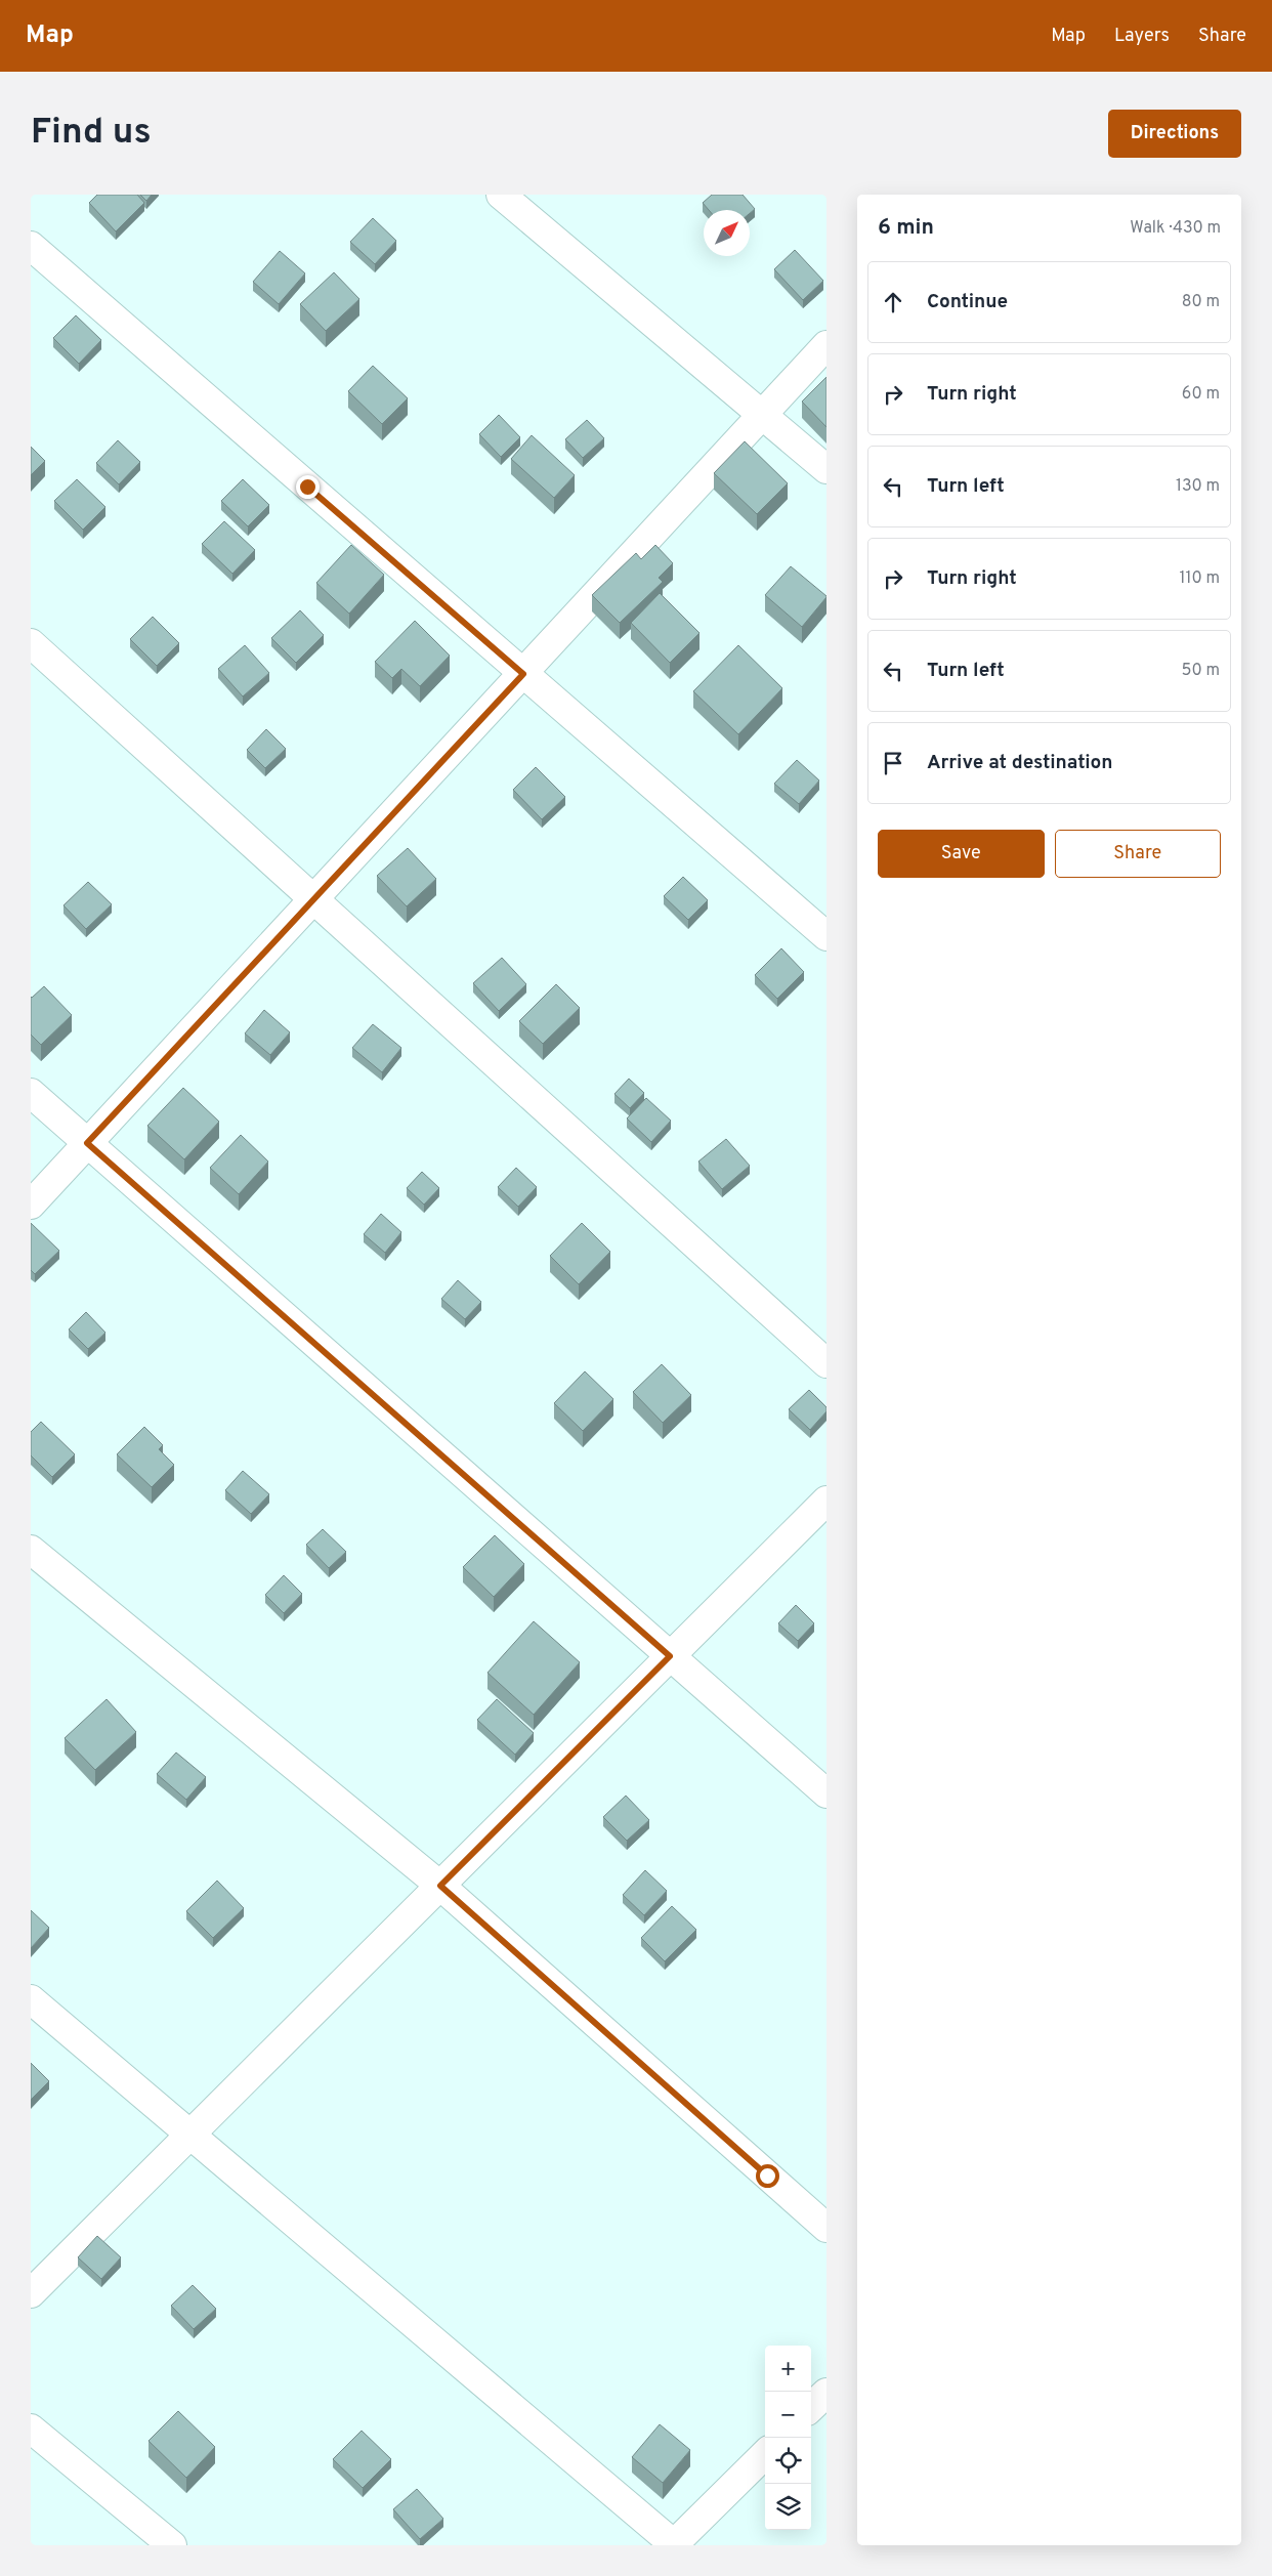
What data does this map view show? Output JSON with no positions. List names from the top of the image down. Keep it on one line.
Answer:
{"north":"top right","page":{"header":"Map","nav":["Map","Layers","Share"],"buttons":["Directions",["Save","Share"]],"title":"Find us","heading":["6 min","Walk · 430 m"],"list":[["Continue","80 m"],["Turn right","60 m"],["Turn left","130 m"],["Turn right","110 m"],["Turn left","50 m"],"Arrive at destination"],"map_buttons":["+","−"]}}
